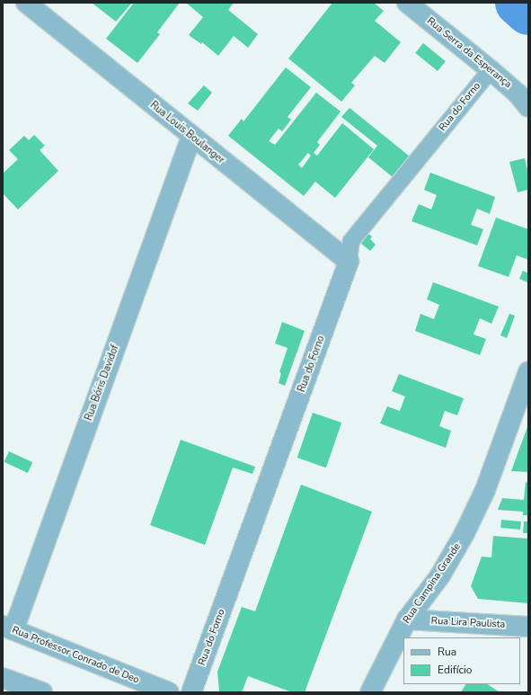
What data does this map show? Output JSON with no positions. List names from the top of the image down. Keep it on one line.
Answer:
{"streets":{"street":["Rua Serra da Esperança","Rua do Forno","Rua Louis Boulanger","Rua Bóris Davidof","Rua Campina Grande","Rua Lira Paulista","Rua Professor Conrado de Deo"]},"crossings":[["Rua Serra da Esperança","Rua do Forno"],["Rua do Forno","Rua Louis Boulanger"],["Rua Louis Boulanger","Rua Bóris Davidof"],["Rua Bóris Davidof","Rua Professor Conrado de Deo"],["Rua Campina Grande","Rua Lira Paulista"]],"legend":["Rua","Edifício"]}
